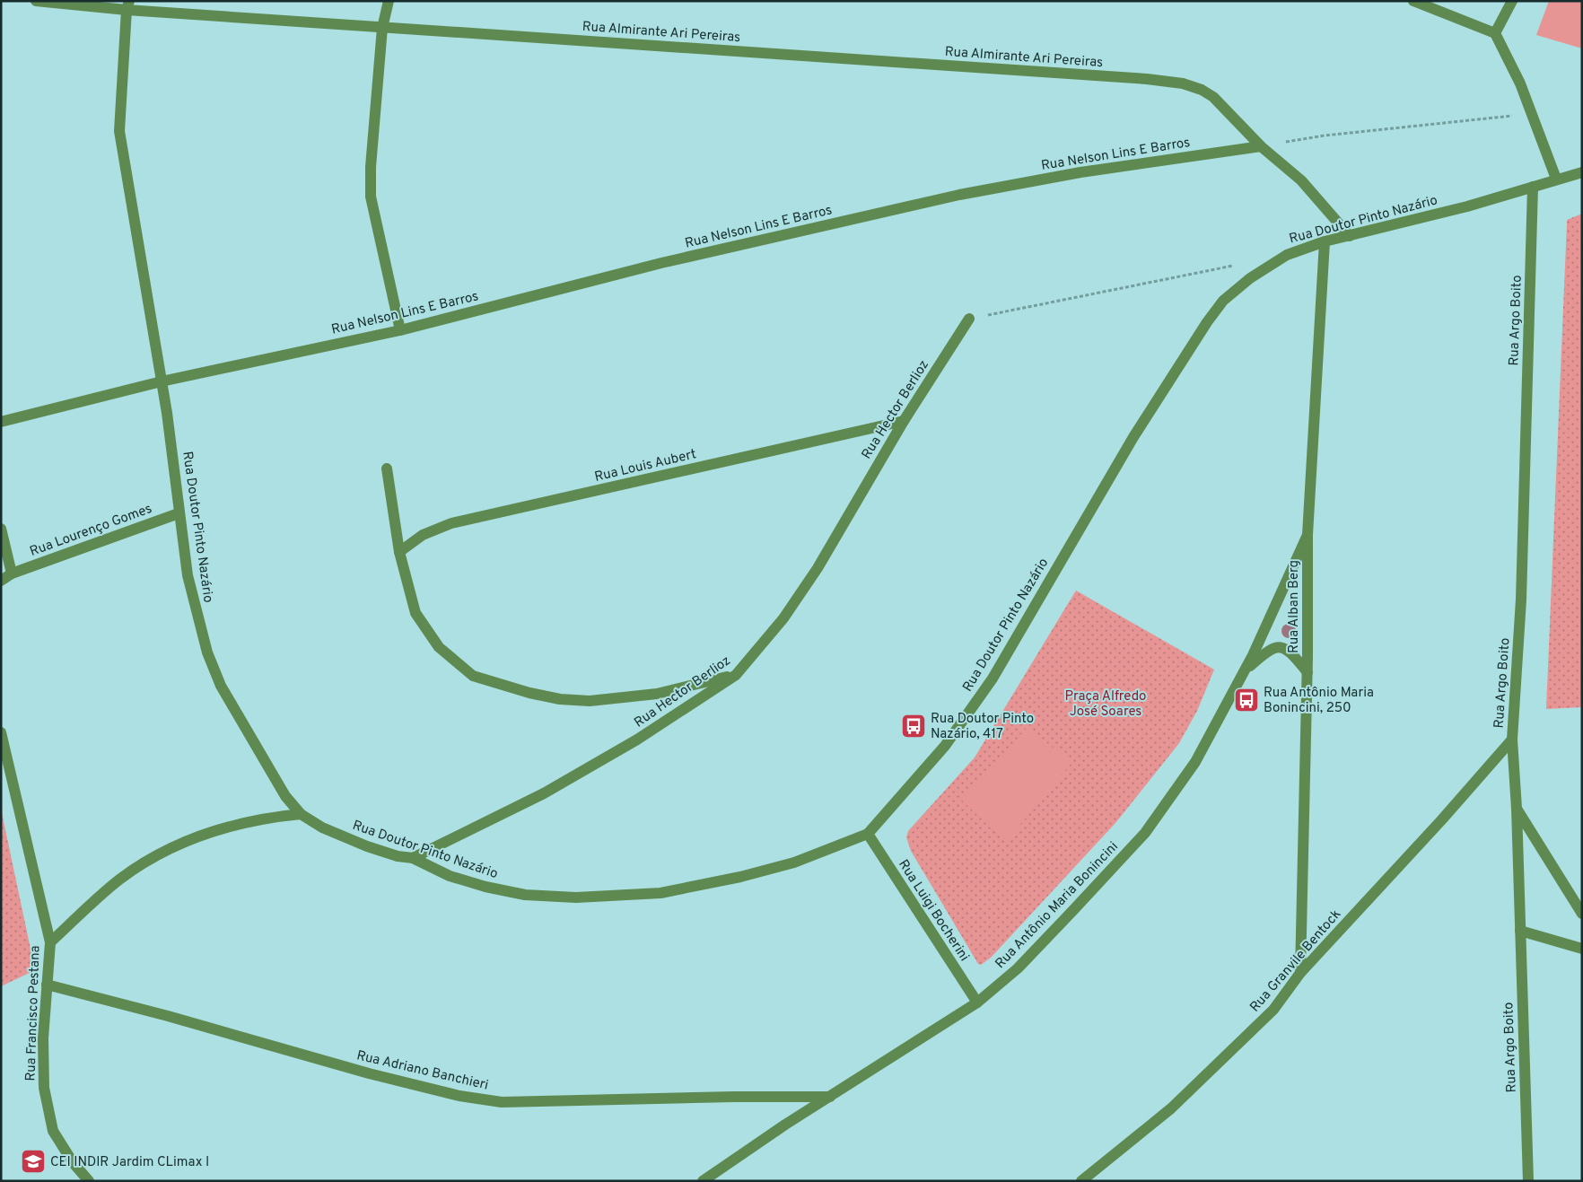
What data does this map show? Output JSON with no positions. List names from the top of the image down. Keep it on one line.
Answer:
{"streets":{"street":["Rua Almirante Ari Pereiras","Rua Nelson Lins E Barros","Rua Doutor Pinto Nazário","Rua Argo Boito","Rua Hector Berlioz","Rua Louis Aubert","Rua Lourenço Gomes","Rua Alban Berg","Rua Antônio Maria Bonincini","Rua Luigi Bocherini","Rua Granvile Bentock","Rua Francisco Pestana","Rua Adriano Banchieri"]},"crossings":[["Rua Almirante Ari Pereiras","Rua Nelson Lins E Barros"],["Rua Almirante Ari Pereiras","Rua Doutor Pinto Nazário"],["Rua Nelson Lins E Barros","Rua Doutor Pinto Nazário"],["Rua Doutor Pinto Nazário","Rua Argo Boito"],["Rua Doutor Pinto Nazário","Rua Hector Berlioz"],["Rua Doutor Pinto Nazário","Rua Lourenço Gomes"],["Rua Doutor Pinto Nazário","Rua Alban Berg"],["Rua Doutor Pinto Nazário","Rua Luigi Bocherini"],["Rua Argo Boito","Rua Granvile Bentock"],["Rua Hector Berlioz","Rua Louis Aubert"],["Rua Alban Berg","Rua Antônio Maria Bonincini"],["Rua Alban Berg","Rua Granvile Bentock"],["Rua Antônio Maria Bonincini","Rua Luigi Bocherini"],["Rua Antônio Maria Bonincini","Rua Adriano Banchieri"],["Rua Francisco Pestana","Rua Adriano Banchieri"]],"parks":["Praça Alfredo José Soares"],"places":{"bus stop":["Rua Antônio Maria Bonincini, 250","Rua Doutor Pinto Nazário, 417"],"school or university":["CEI INDIR Jardim CLimax I"]}}
